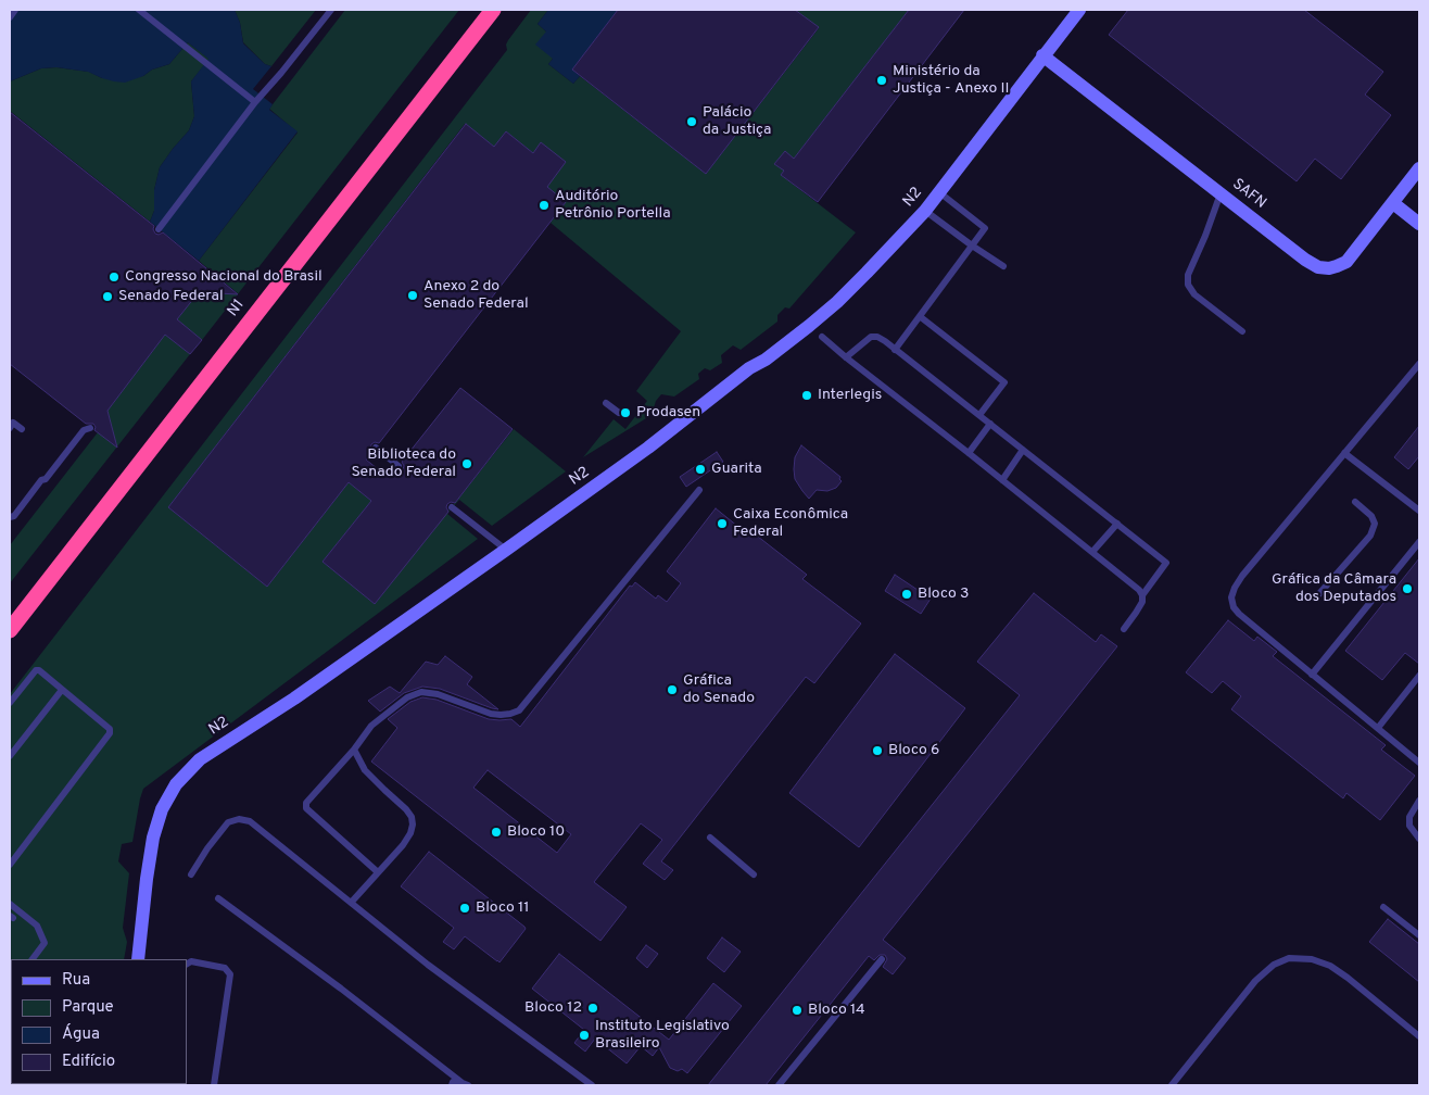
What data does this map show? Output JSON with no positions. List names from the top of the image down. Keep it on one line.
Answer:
{"streets":{"highway":["N1"],"main road":["SAFN","N2"]},"crossings":[["SAFN","N2"]],"places":["Ministério da Justiça - Anexo II","Palácio da Justiça","Auditório Petrônio Portella","Congresso Nacional do Brasil","Anexo 2 do Senado Federal","Senado Federal","Interlegis","Prodasen","Biblioteca do Senado Federal","Guarita","Caixa Econômica Federal","Gráfica da Câmara dos Deputados","Bloco 3","Gráfica do Senado","Bloco 6","Bloco 10","Bloco 11","Bloco 12","Bloco 14","Instituto Legislativo Brasileiro"],"legend":["Rua","Parque","Água","Edifício"]}
